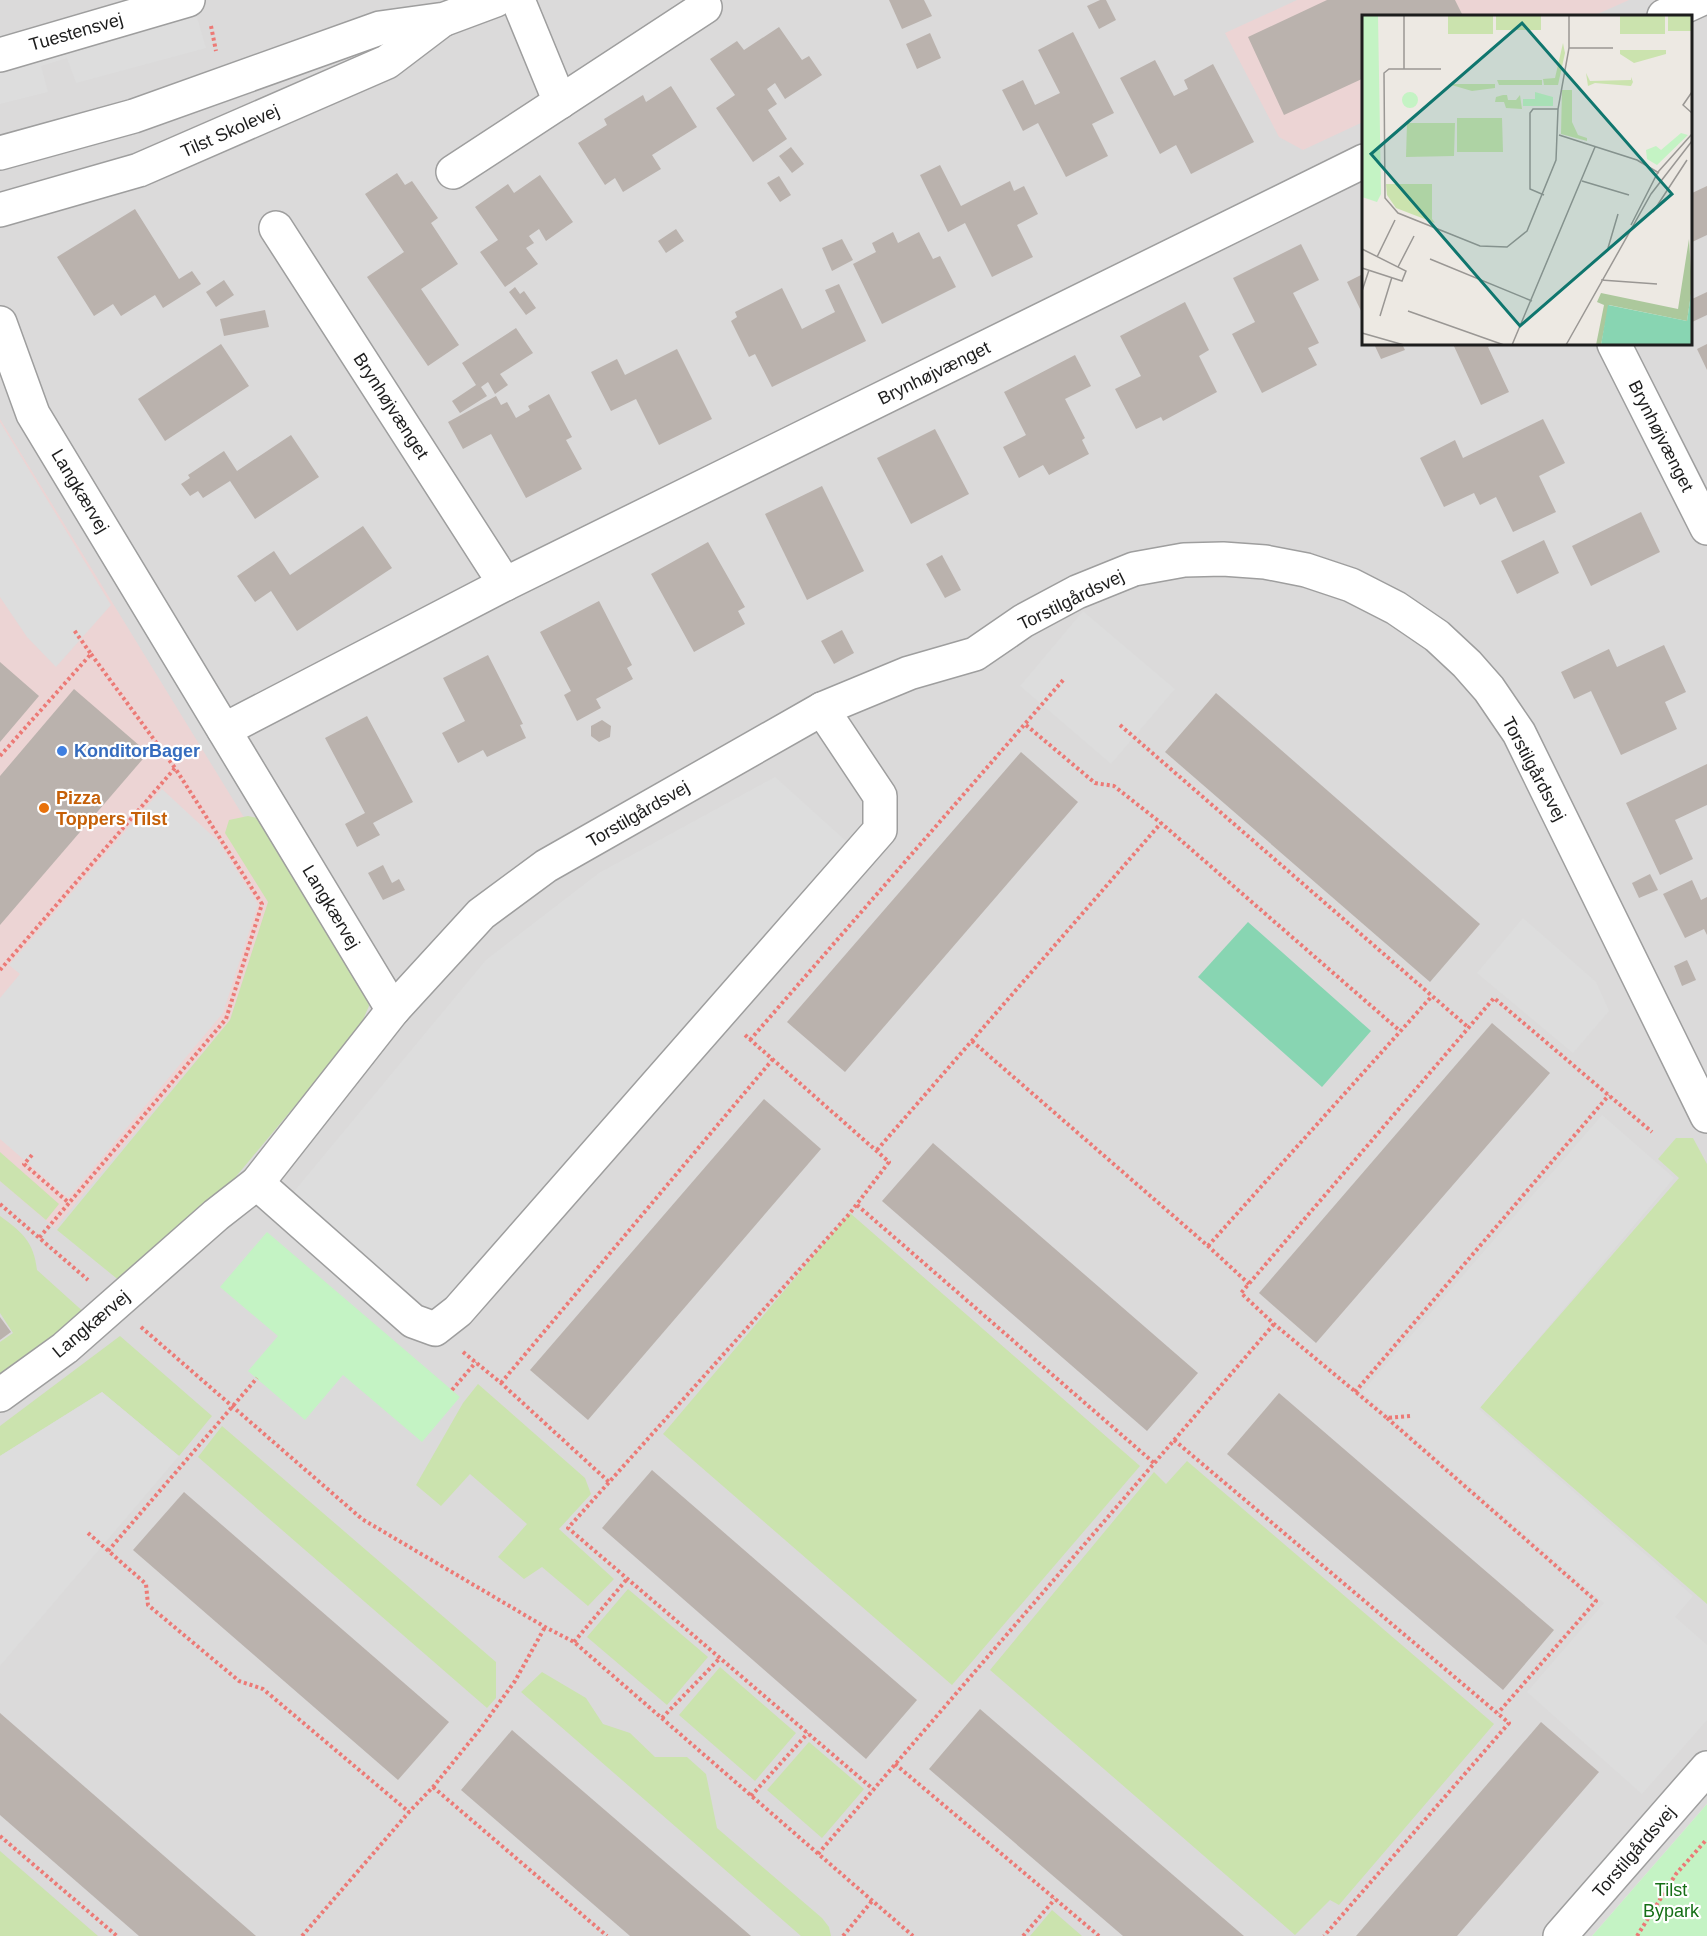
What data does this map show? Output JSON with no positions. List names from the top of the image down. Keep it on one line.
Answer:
{"streets":{"street":["Tuestensvej","Tilst Skolevej","Brynhøjvænget","Langkærvej","Torstilgårdsvej"]},"crossings":[["Brynhøjvænget","Langkærvej"],["Langkærvej","Torstilgårdsvej"]],"parks":["Tilst Bypark"],"places":["KonditorBager","Pizza Toppers Tilst"]}
